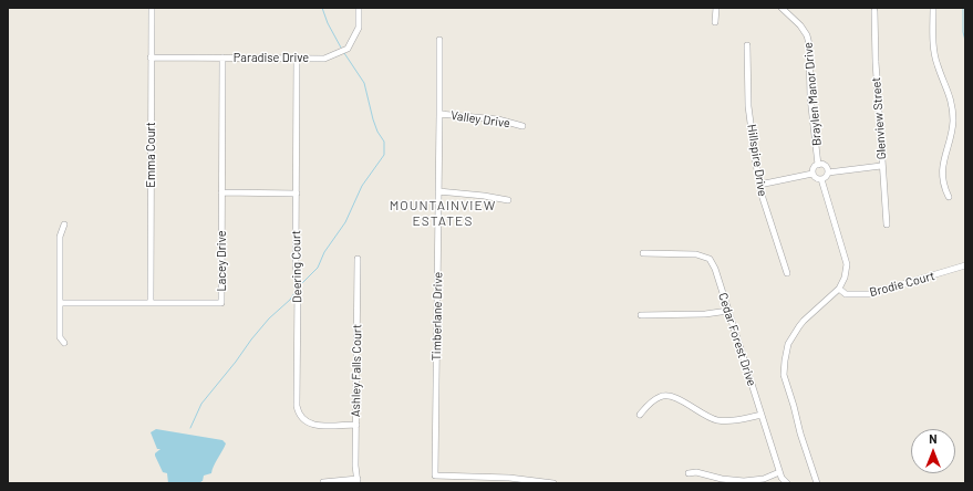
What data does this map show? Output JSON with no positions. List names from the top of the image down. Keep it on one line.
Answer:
{"streets":{"street":["Paradise Drive","Braylen Manor Drive","Glenview Street","Valley Drive","Emma Court","Hillspire Drive","Lacey Drive","Deering Court","Brodie Court","Timberlane Drive","Cedar Forest Drive","Ashley Falls Court"]},"crossings":[["Paradise Drive","Emma Court"],["Paradise Drive","Lacey Drive"],["Paradise Drive","Deering Court"],["Valley Drive","Timberlane Drive"],["Emma Court","Lacey Drive"],["Deering Court","Ashley Falls Court"]],"districts":["MOUNTAINVIEW ESTATES"],"north":"top"}
